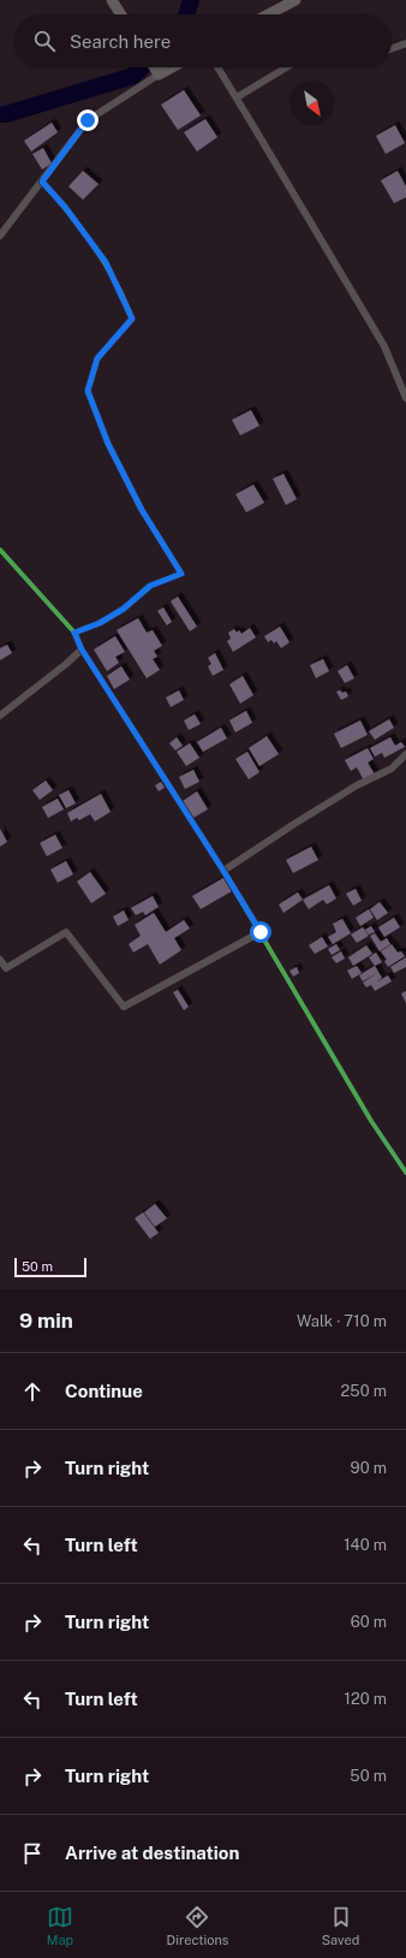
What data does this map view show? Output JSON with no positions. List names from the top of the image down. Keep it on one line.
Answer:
{"scale_bar":"50 m","north":"bottom right","page":{"search":"Search here","scale":"50 m","heading":["9 min","Walk · 710 m"],"list":[["Continue","250 m"],["Turn right","90 m"],["Turn left","140 m"],["Turn right","60 m"],["Turn left","120 m"],["Turn right","50 m"],"Arrive at destination"],"nav":["Map","Directions","Saved"]}}
